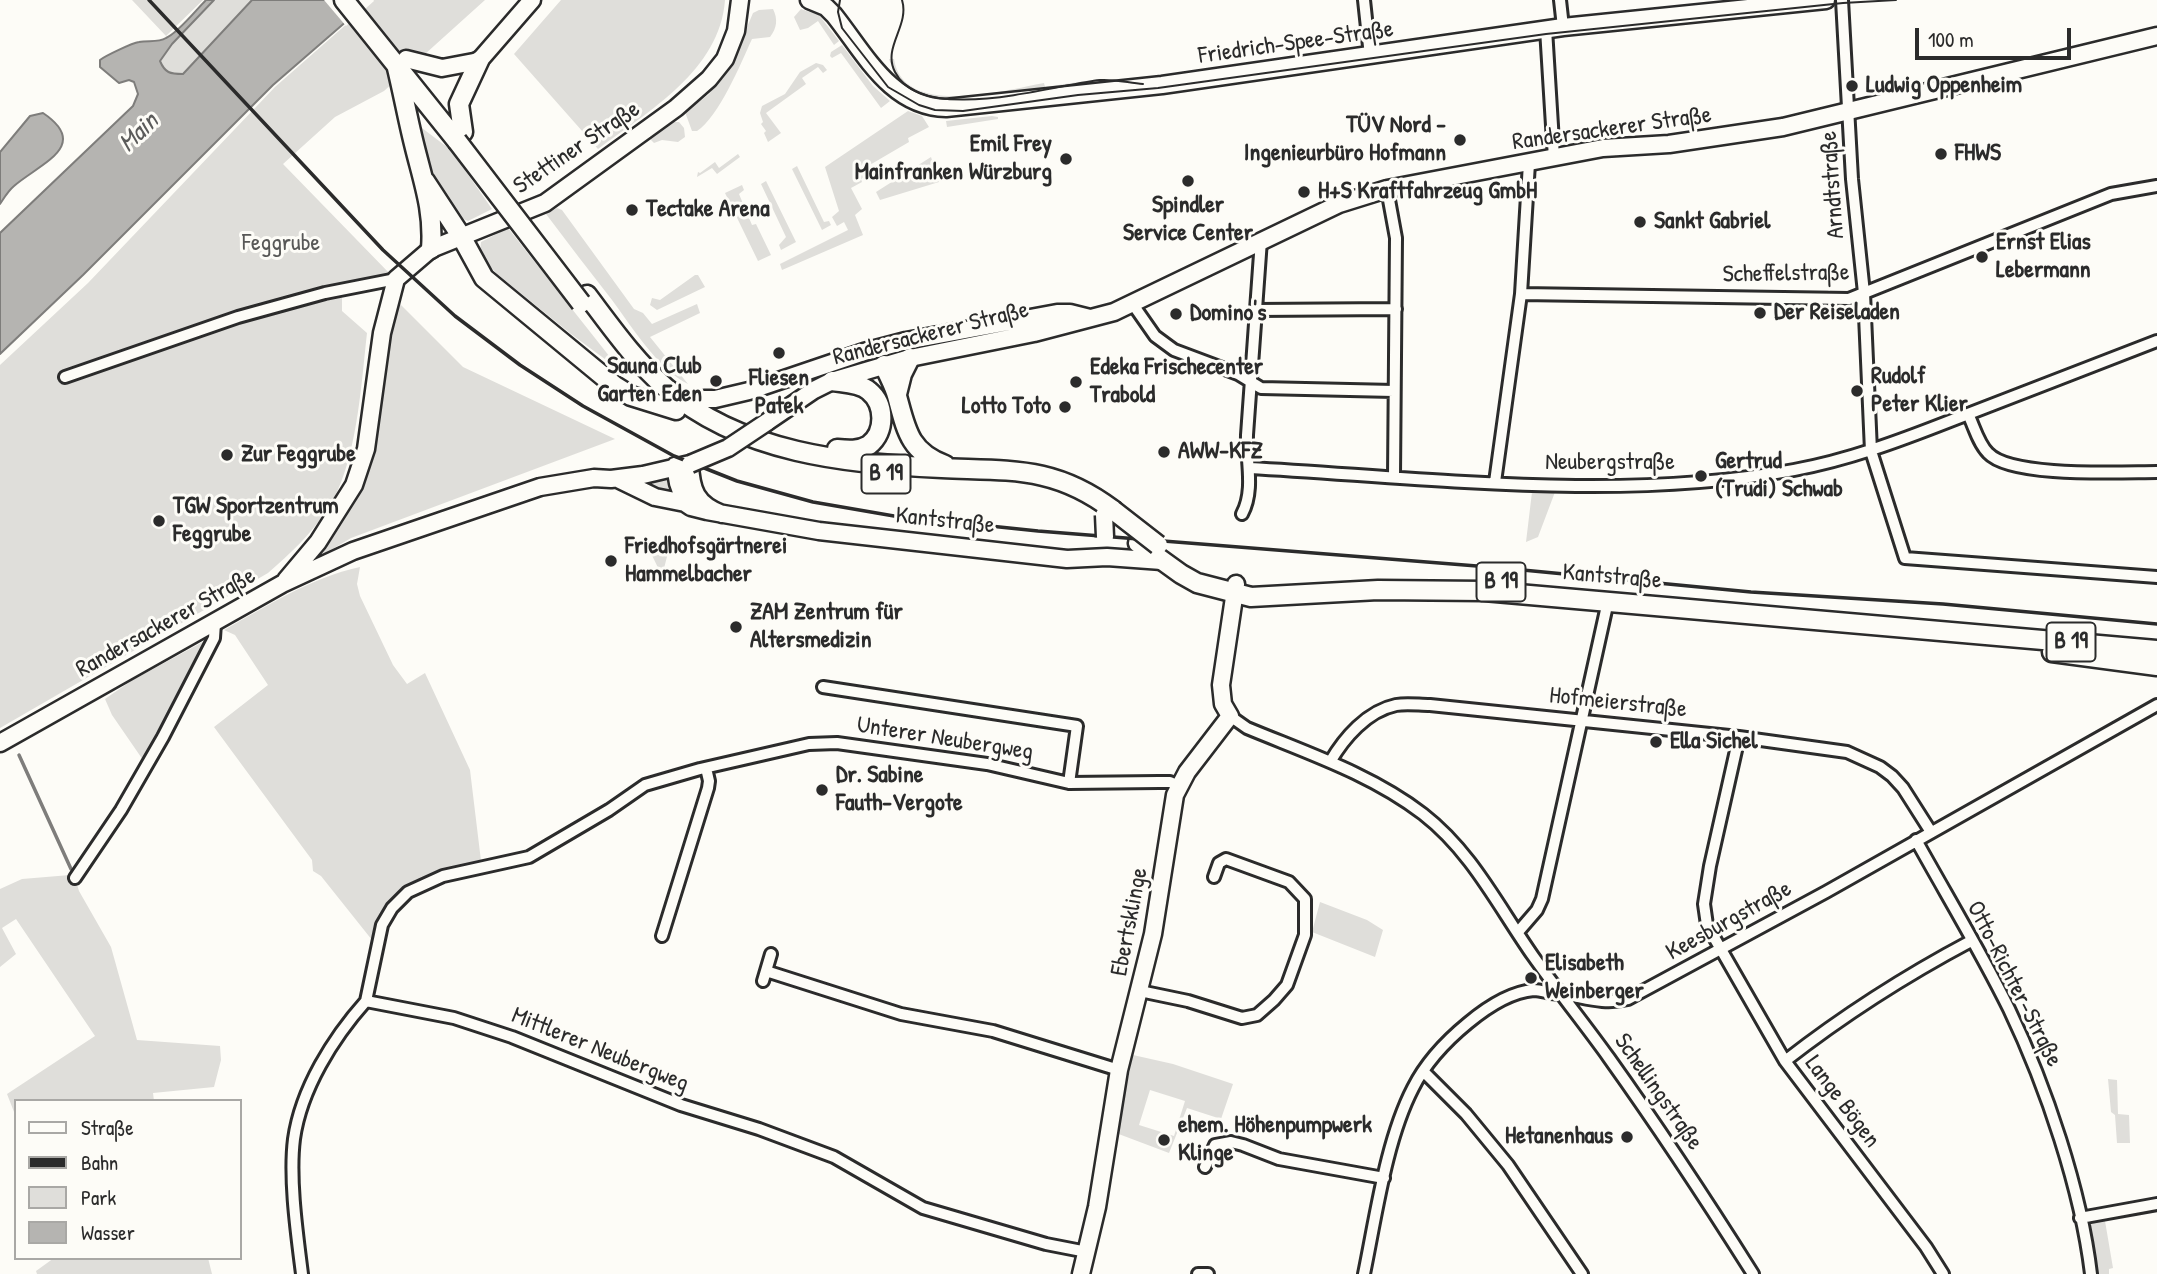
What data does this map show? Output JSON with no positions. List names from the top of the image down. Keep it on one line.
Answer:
{"streets":{"main road":["B 19","Kantstraße"],"street":["Friedrich-Spee-Straße","Randersackerer Straße","Stettiner Straße","Arndtstraße","Scheffelstraße","Neubergstraße","Hofmeierstraße","Unterer Neubergweg","Keesburgstraße","Ebertsklinge","Otto-Richter-Straße","Mittlerer Neubergweg","Schellingstraße","Lange Bögen"]},"crossings":[["Randersackerer Straße","Arndtstraße"],["Randersackerer Straße","Kantstraße"],["Arndtstraße","Scheffelstraße"],["Arndtstraße","Neubergstraße"],["B 19","Kantstraße"],["Hofmeierstraße","Keesburgstraße"],["Hofmeierstraße","Schellingstraße"],["Hofmeierstraße","Lange Bögen"],["Unterer Neubergweg","Ebertsklinge"],["Unterer Neubergweg","Mittlerer Neubergweg"],["Keesburgstraße","Otto-Richter-Straße"],["Keesburgstraße","Schellingstraße"],["Keesburgstraße","Lange Bögen"],["Ebertsklinge","Mittlerer Neubergweg"],["Ebertsklinge","Schellingstraße"]],"water":["Main"],"parks":["Feggrube"],"places":["Ludwig Oppenheim","TÜV Nord - Ingenieurbüro Hofmann","FHWS","Emil Frey Mainfranken Würzburg","Spindler Service Center","H+S Kraftfahrzeug GmbH","Tectake Arena","Sankt Gabriel","Ernst Elias Lebermann","Der Reiseladen","Domino's","Fliesen Patek","Sauna Club Garten Eden","Edeka Frischecenter Trabold","Rudolf Peter Klier","Lotto Toto","AWW-KFZ","Zur Feggrube","Gertrud (Trudi) Schwab","TGW Sportzentrum Feggrube","Friedhofsgärtnerei Hammelbacher","ZAM Zentrum für Altersmedizin","Ella Sichel","Dr. Sabine Fauth-Vergote","Elisabeth Weinberger","Hetanenhaus","ehem. Höhenpumpwerk Klinge"],"legend":["Straße","Bahn","Park","Wasser"],"scale_bar":"100 m"}
